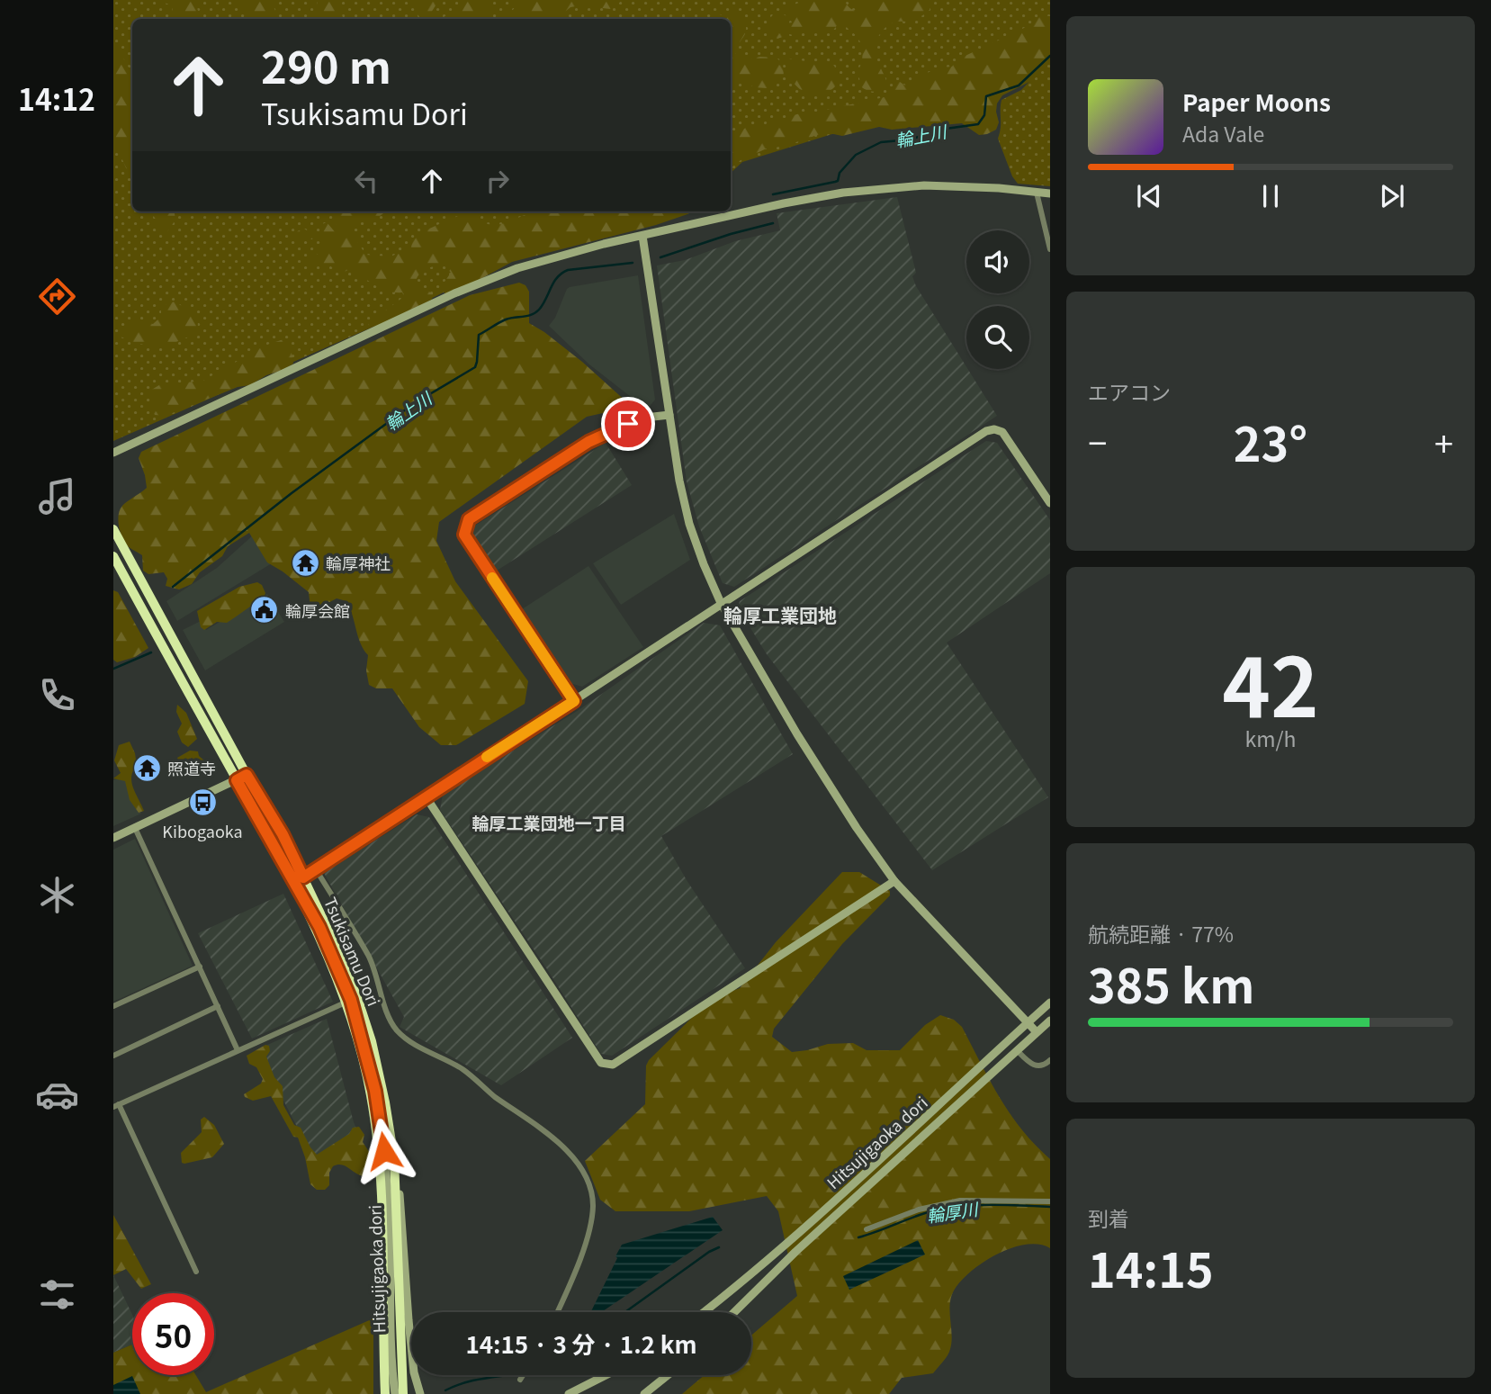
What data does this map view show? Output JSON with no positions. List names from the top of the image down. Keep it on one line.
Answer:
{"streets":{"highway":["Tsukisamu Dori"],"street":["Hitsujigaoka dori"]},"crossings":[["Tsukisamu Dori","Hitsujigaoka dori"]],"districts":["輪厚工業団地","輪厚工業団地一丁目"],"water":["輪上川","輪厚川"],"places":{"temple":["輪厚神社","照道寺"],"public building":["輪厚会館"],"bus stop":["Kibogaoka"]},"page":{"tabs":"14:12","turn":["290 m","Tsukisamu Dori"],"song":["Paper Moons","Ada Vale"],"tile":["エアコン",["42","km/h"],["航続距離 · 77%","385 km"],["到着","14:15"]],"heat":["−","23°","+"],"limit":"50","trip":"14:15 · 3 分 · 1.2 km"}}
